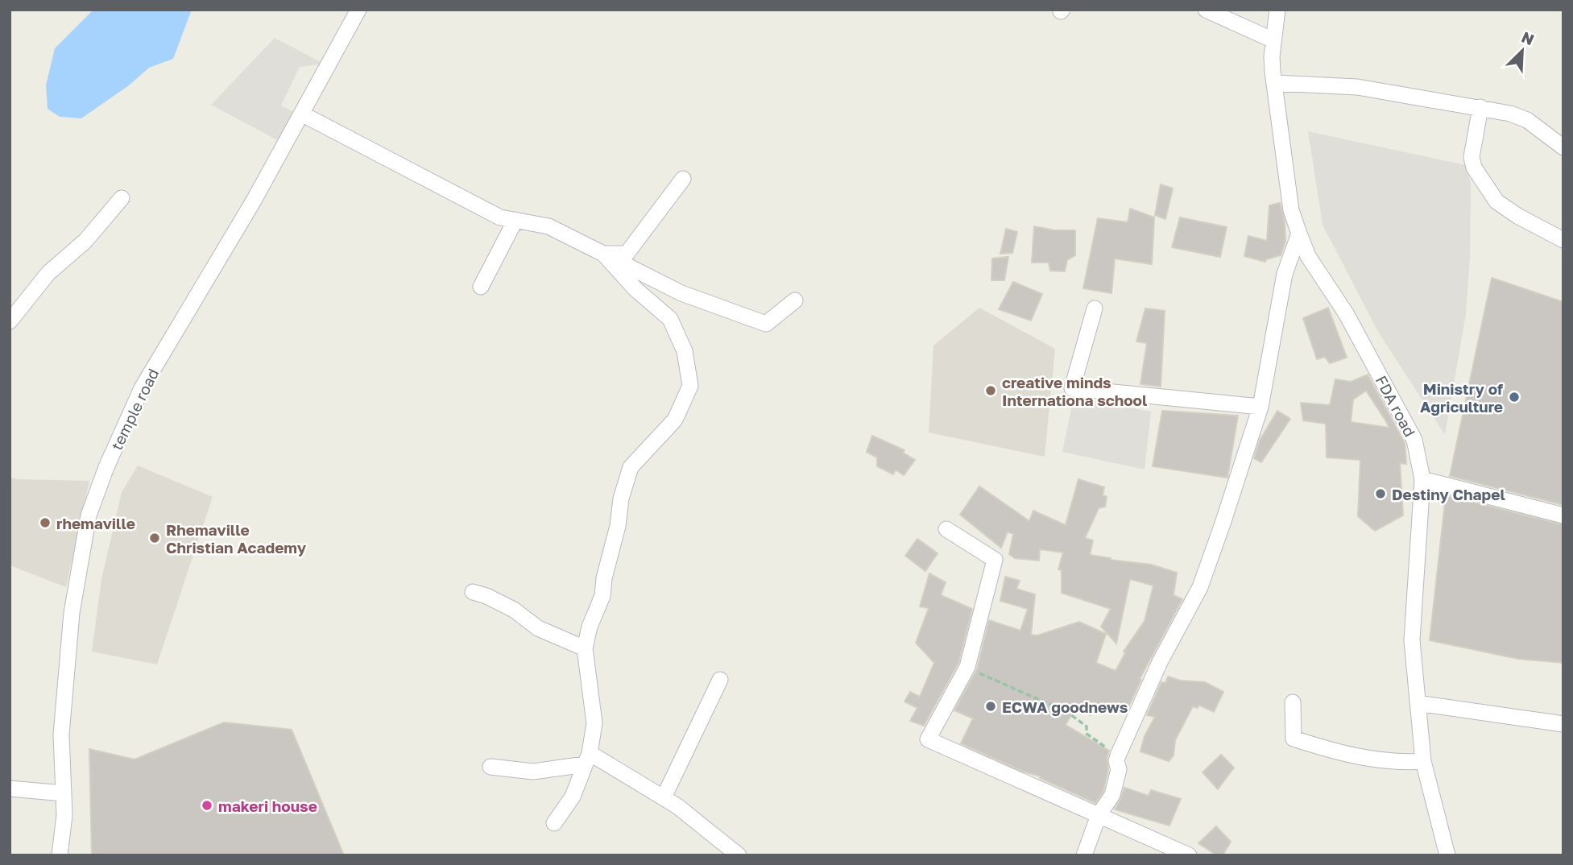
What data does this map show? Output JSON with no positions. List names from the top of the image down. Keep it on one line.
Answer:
{"streets":{"street":["FDA road","temple road"]},"places":["creative minds Internationa school","Ministry of Agriculture","Destiny Chapel","rhemaville","Rhemaville Christian Academy","ECWA goodnews","makeri house"],"north":"top right"}
